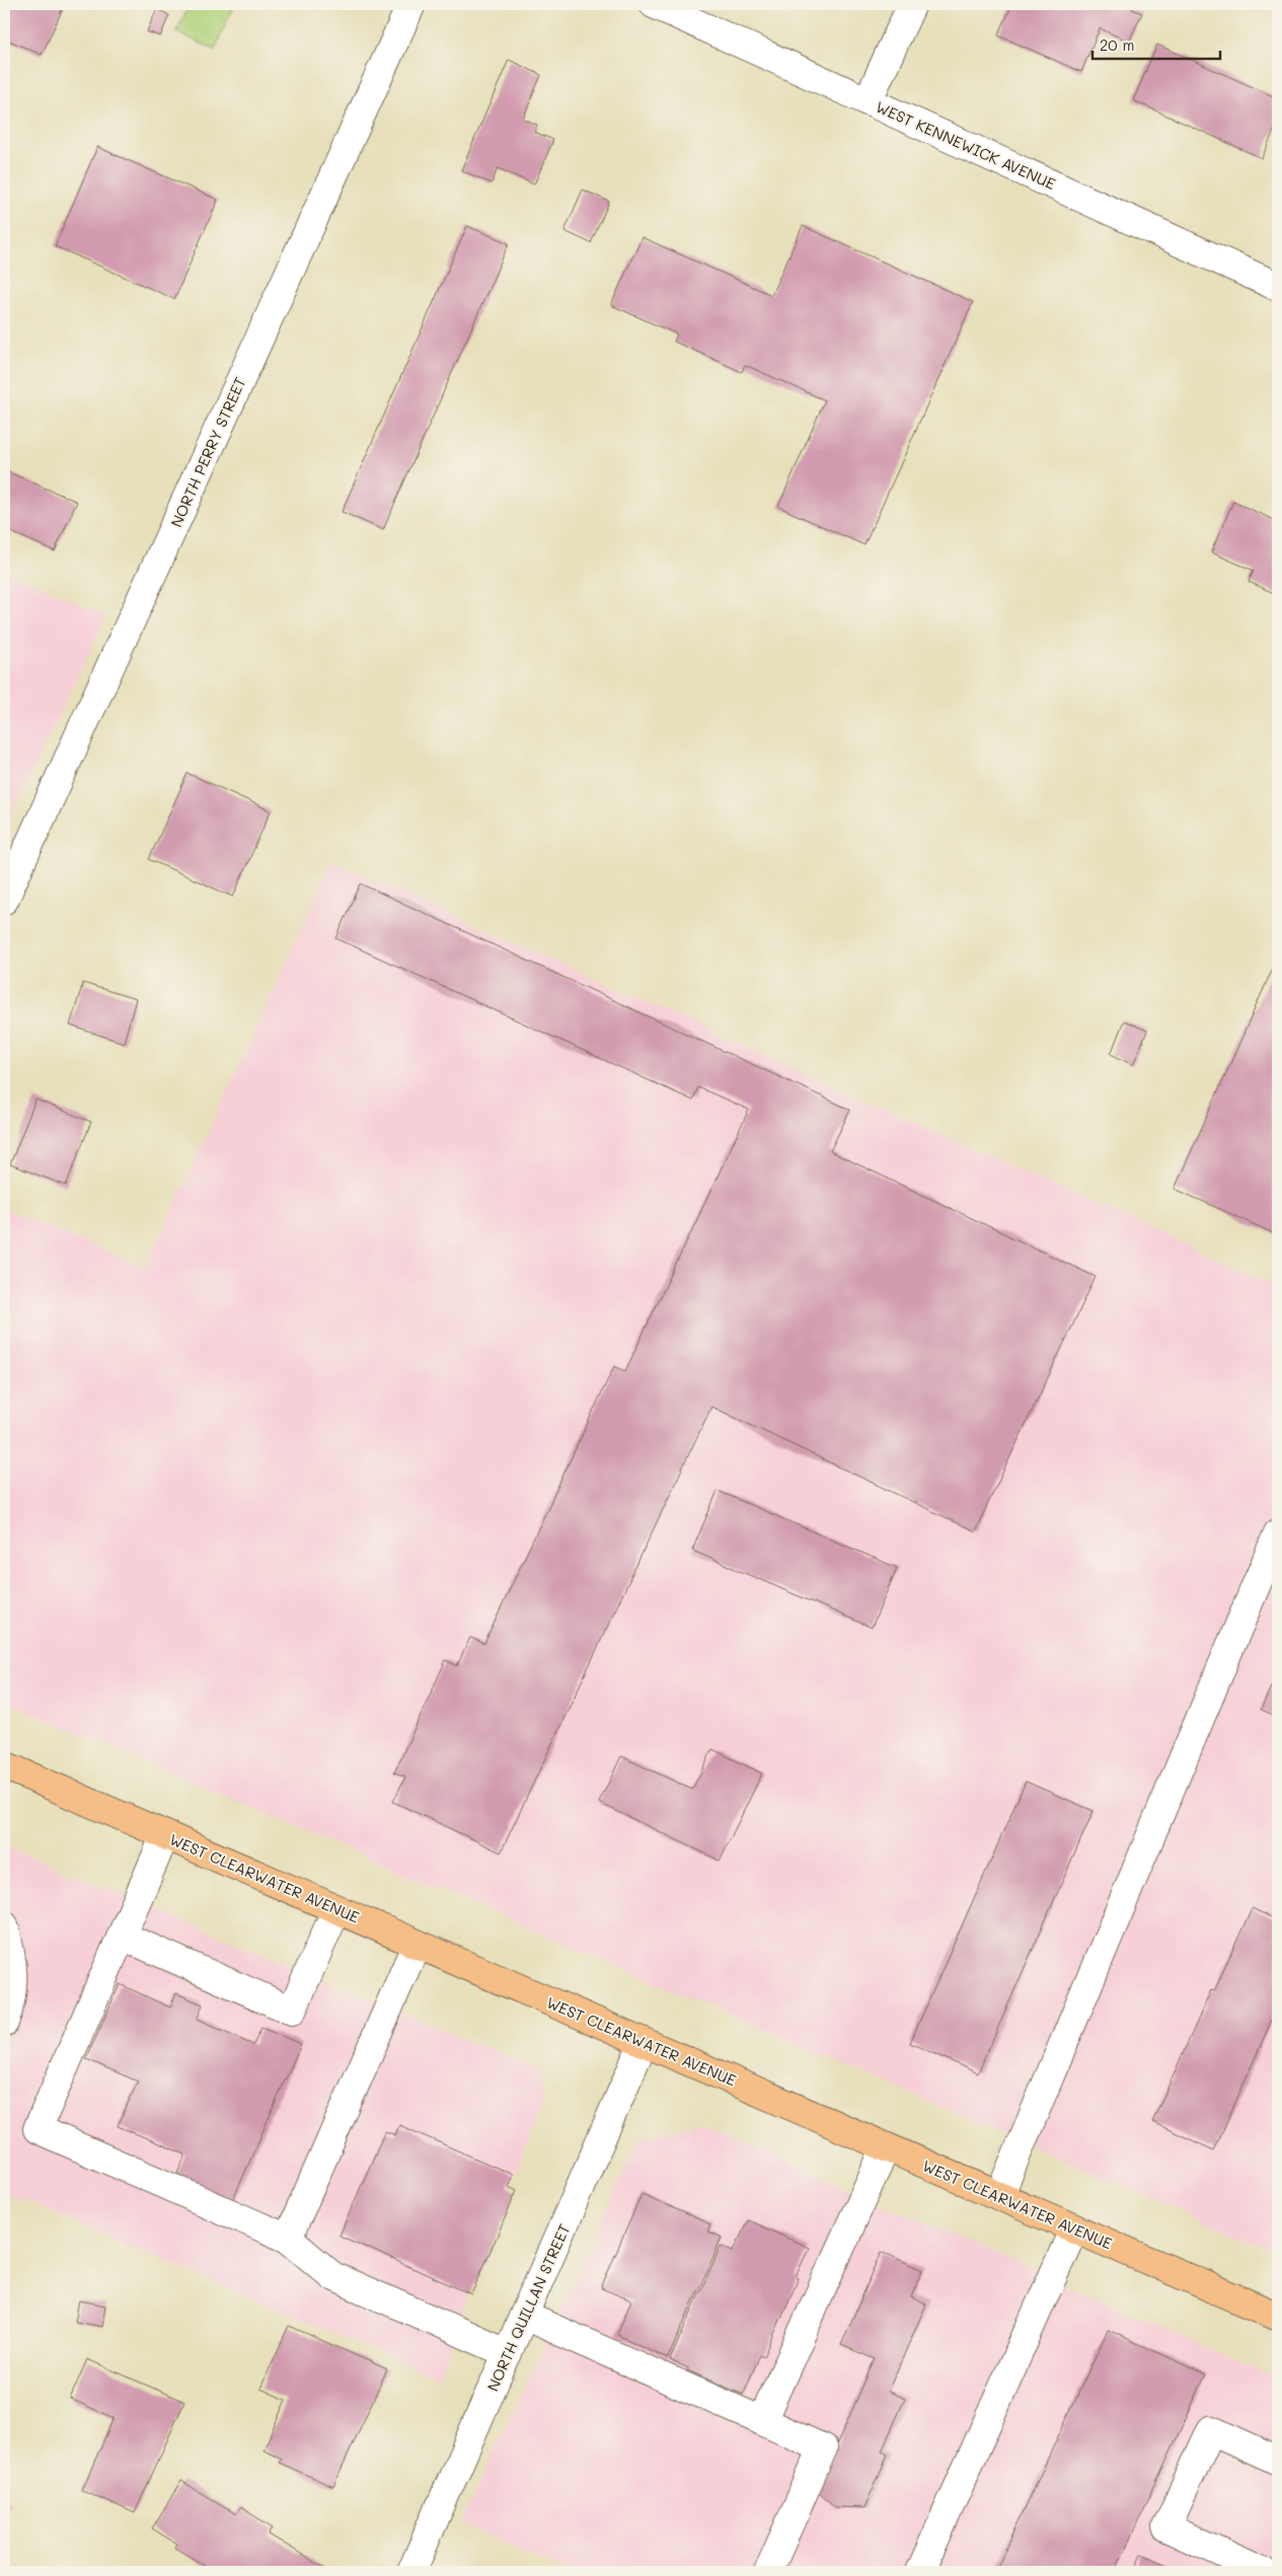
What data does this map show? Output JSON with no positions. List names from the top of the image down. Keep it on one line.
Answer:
{"streets":{"main road":["WEST CLEARWATER AVENUE"],"street":["WEST KENNEWICK AVENUE","NORTH PERRY STREET","NORTH QUILLAN STREET"]},"crossings":[["WEST CLEARWATER AVENUE","NORTH QUILLAN STREET"]],"scale_bar":"20 m"}
